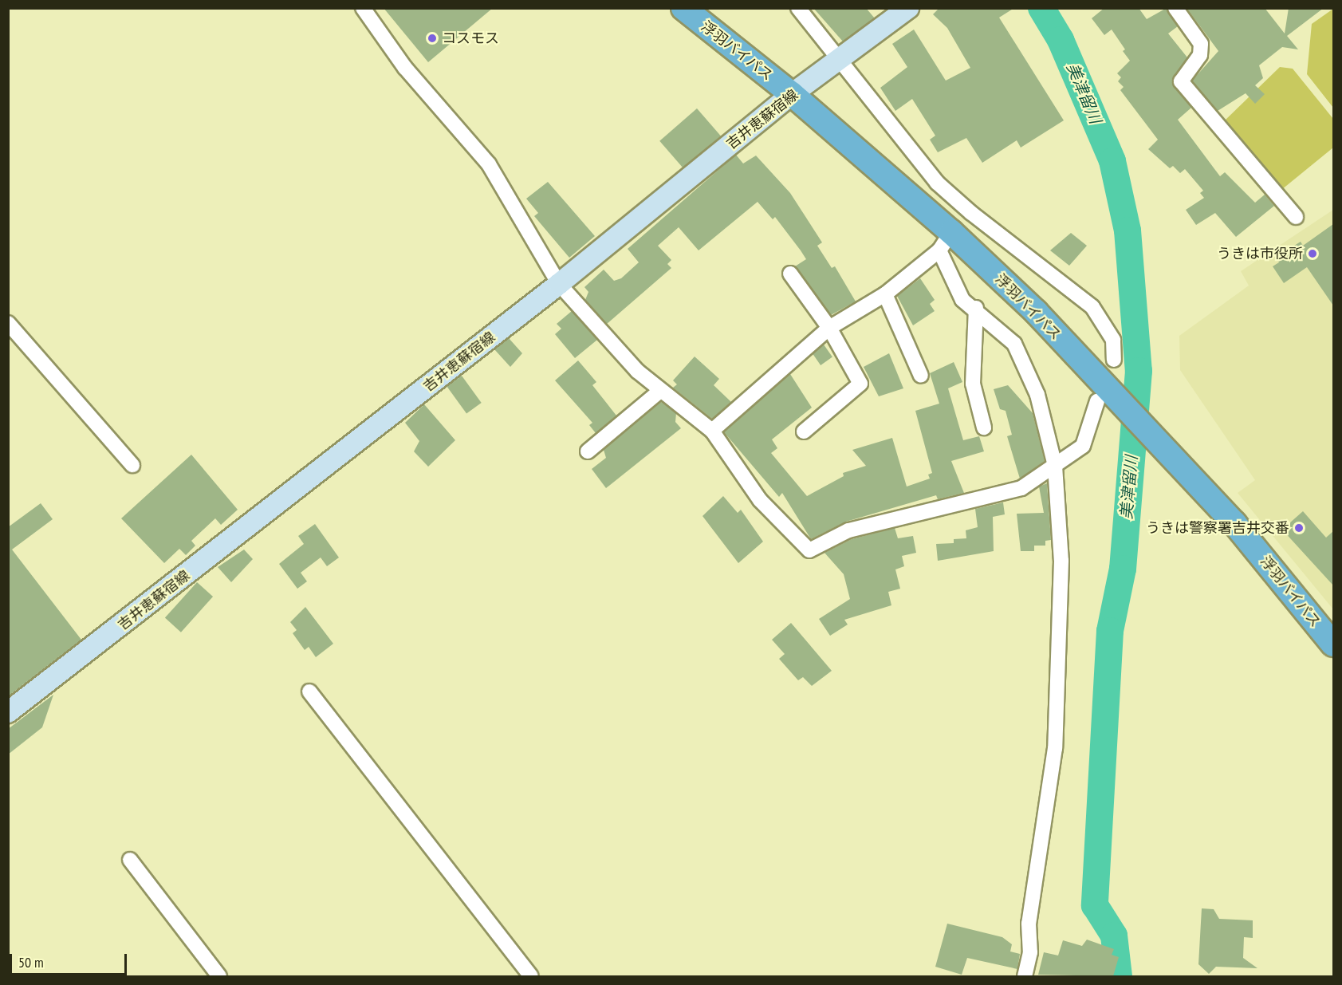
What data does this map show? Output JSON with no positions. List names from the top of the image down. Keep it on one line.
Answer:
{"streets":{"highway":["浮羽バイパス"],"main road":["吉井恵蘇宿線"]},"crossings":[["浮羽バイパス","吉井恵蘇宿線"]],"water":["美津留川"],"places":["コスモス","うきは市役所","うきは警察署吉井交番"],"scale_bar":"50 m"}
